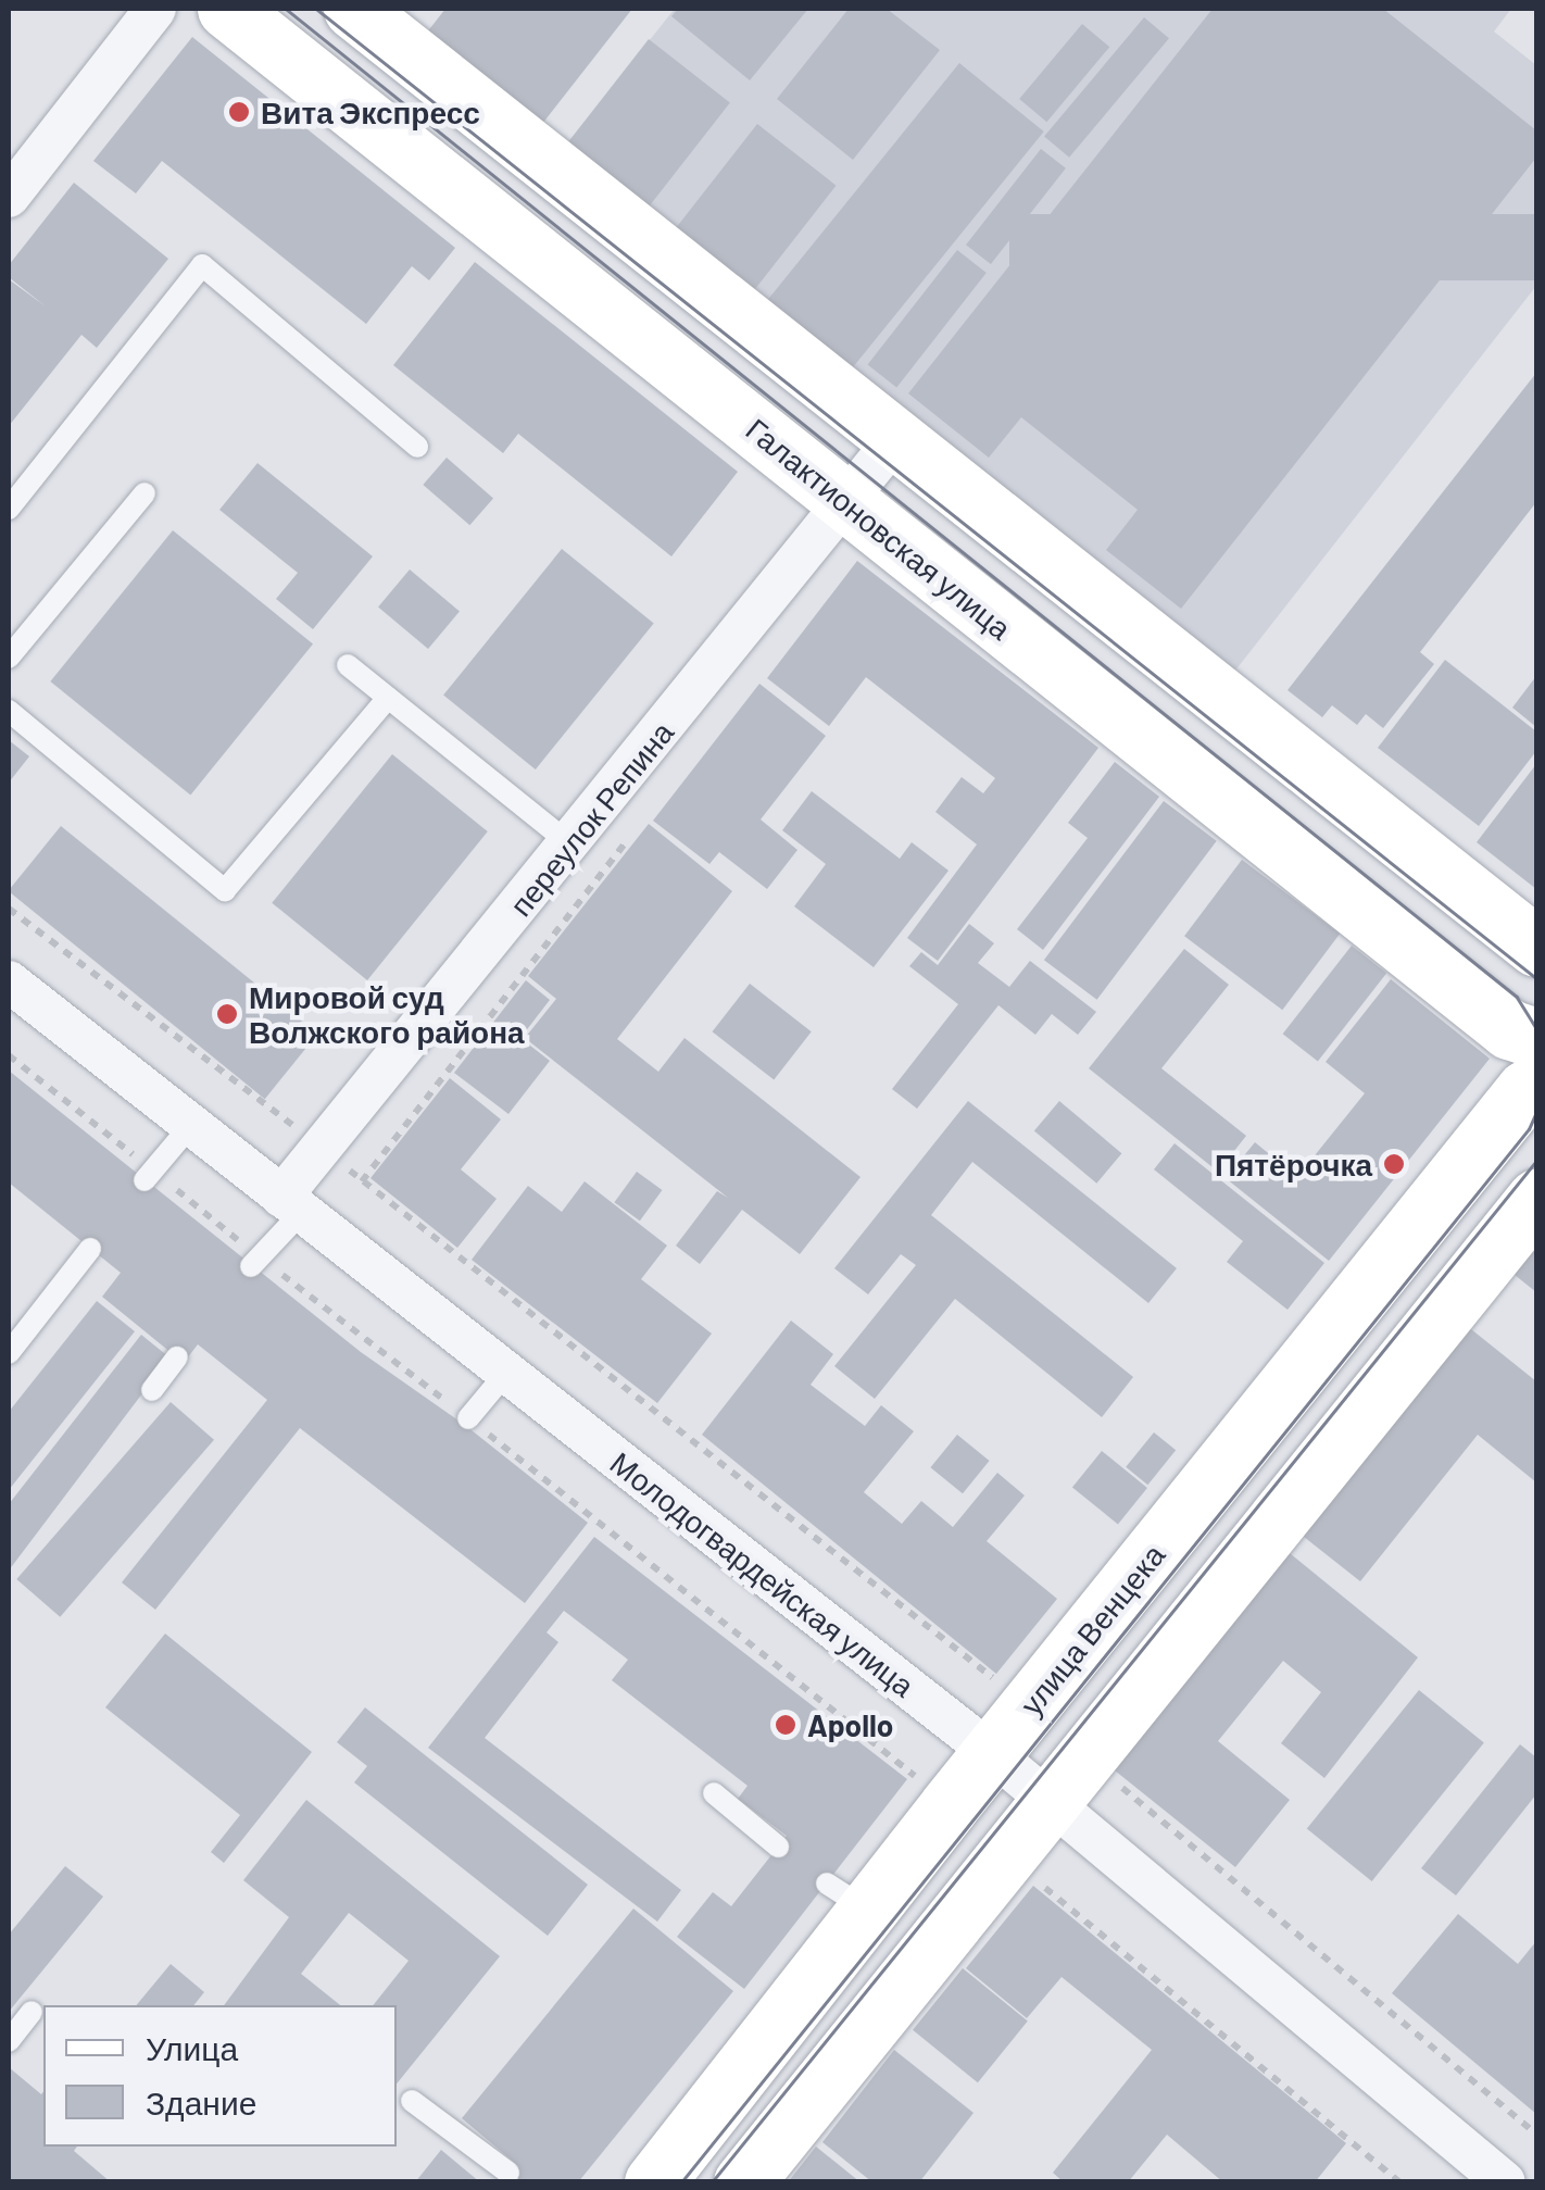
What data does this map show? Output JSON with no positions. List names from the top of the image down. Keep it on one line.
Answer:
{"streets":{"main road":["Галактионовская улица","улица Венцека"],"street":["переулок Репина","Молодогвардейская улица"]},"crossings":[["Галактионовская улица","переулок Репина"],["переулок Репина","Молодогвардейская улица"],["Молодогвардейская улица","улица Венцека"]],"places":["Вита Экспресс","Мировой суд Волжского района","Пятёрочка","Apollo"],"legend":["Улица","Здание"]}
